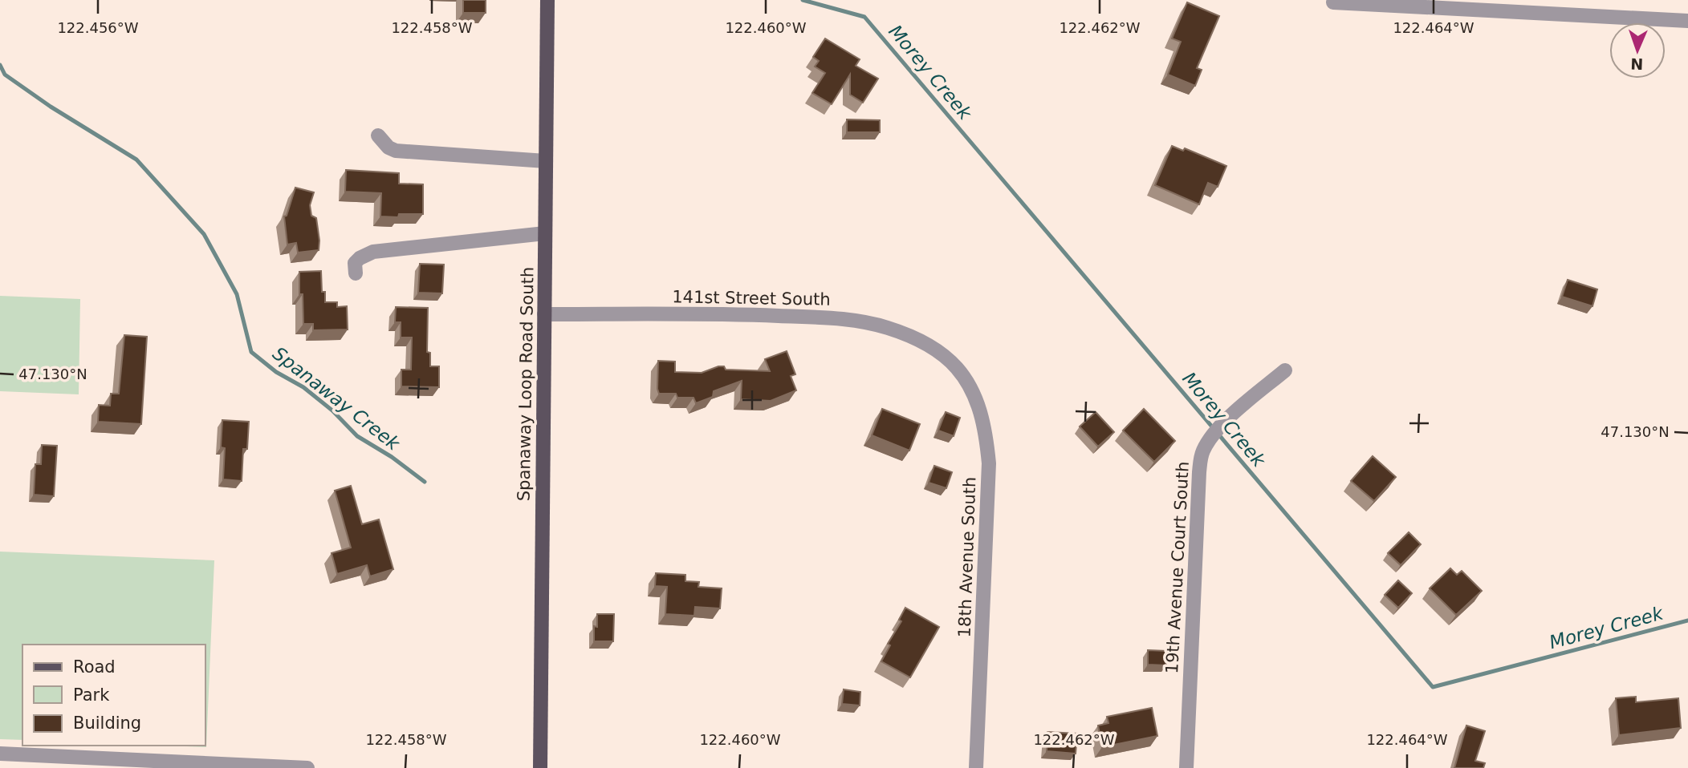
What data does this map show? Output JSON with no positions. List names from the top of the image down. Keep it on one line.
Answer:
{"streets":{"main road":["Spanaway Loop Road South"],"street":["141st Street South","18th Avenue South","19th Avenue Court South"]},"crossings":[["141st Street South","Spanaway Loop Road South"],["141st Street South","18th Avenue South"]],"water":["Morey Creek","Spanaway Creek"],"legend":["Road","Park","Building"],"north":"bottom","coordinates":["122.456°W","122.458°W","122.460°W","122.462°W","122.464°W","47.130°N"]}
